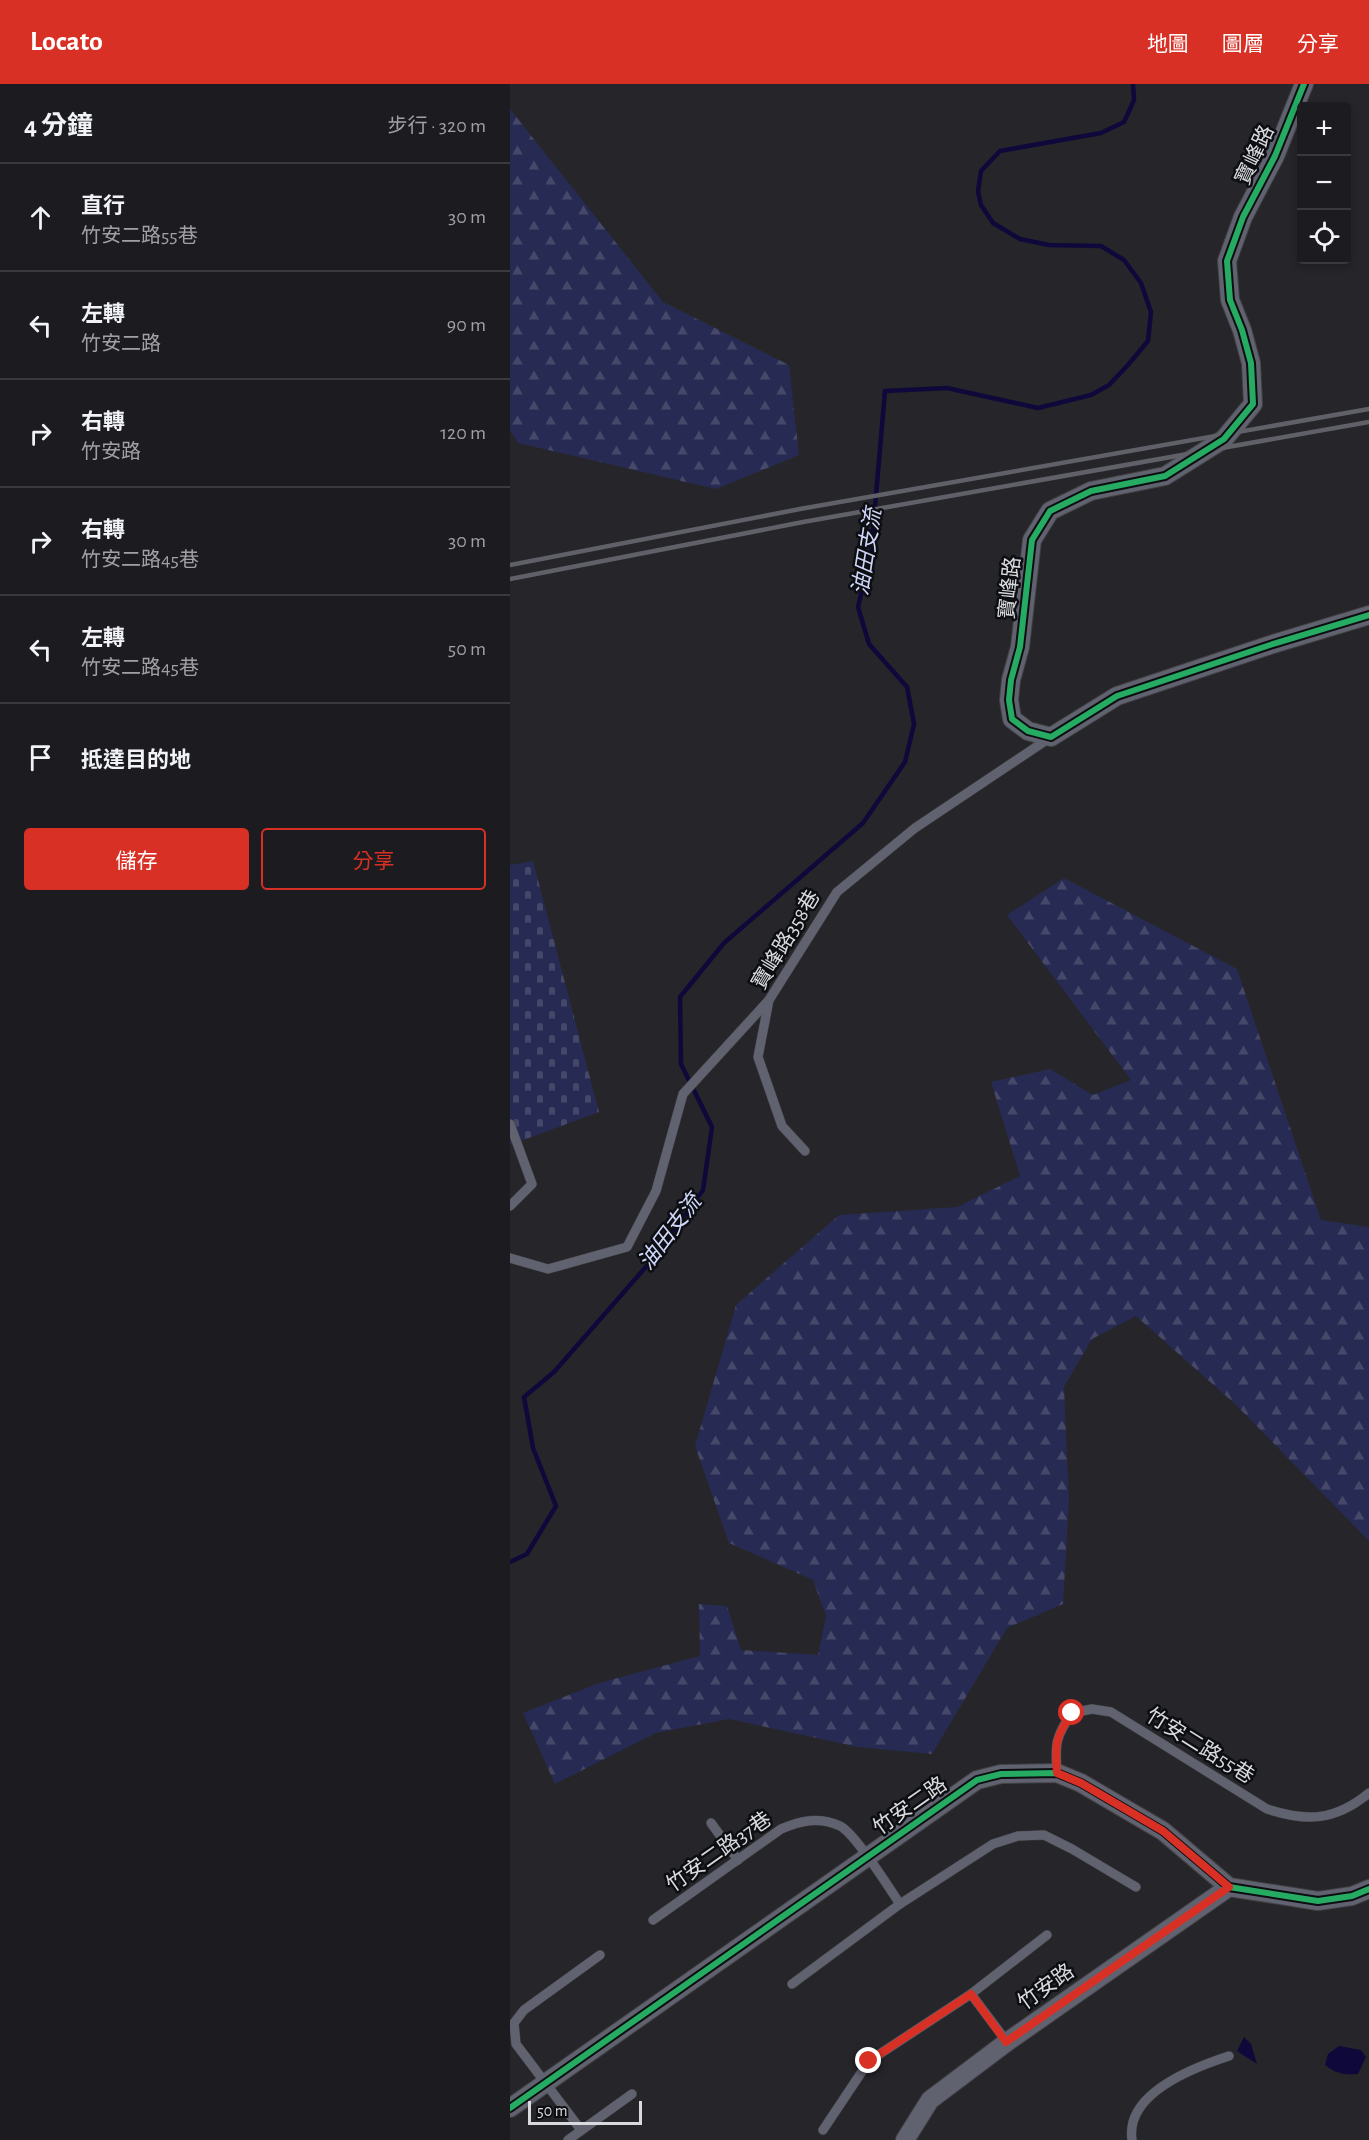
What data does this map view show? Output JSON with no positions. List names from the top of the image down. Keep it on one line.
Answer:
{"streets":{"street":["寶峰路","竹安二路","竹安路"],"lane":["寶峰路358巷","竹安二路55巷","竹安二路37巷"]},"crossings":[["寶峰路","寶峰路358巷"],["竹安二路55巷","竹安二路"],["竹安二路","竹安二路37巷"],["竹安二路","竹安路"]],"water":["油田支流"],"scale_bar":"50 m","page":{"header":"Locato","nav":["地圖","圖層","分享"],"heading":["4 分鐘","步行 · 320 m"],"map_buttons":["+","−"],"list":[["直行","竹安二路55巷","30 m"],["左轉","竹安二路","90 m"],["右轉","竹安路","120 m"],["右轉","竹安二路45巷","30 m"],["左轉","竹安二路45巷","50 m"],"抵達目的地"],"buttons":["儲存","分享"],"scale":"50 m"}}
